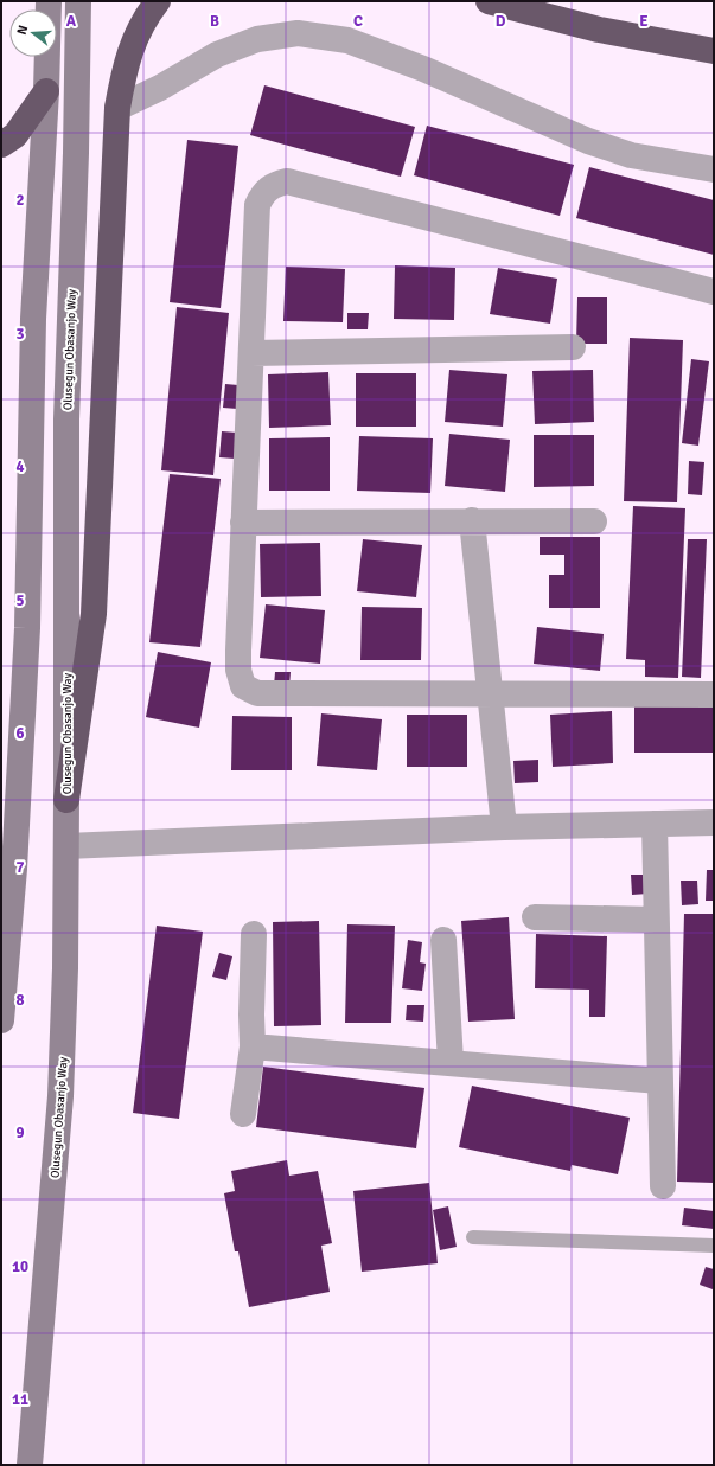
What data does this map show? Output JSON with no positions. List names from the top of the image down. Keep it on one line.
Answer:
{"streets":{"main road":["Olusegun Obasanjo Way"]},"north":"left","grid":{"columns":["A","B","C","D","E"],"rows":["2","3","4","5","6","7","8","9","10","11"]}}
